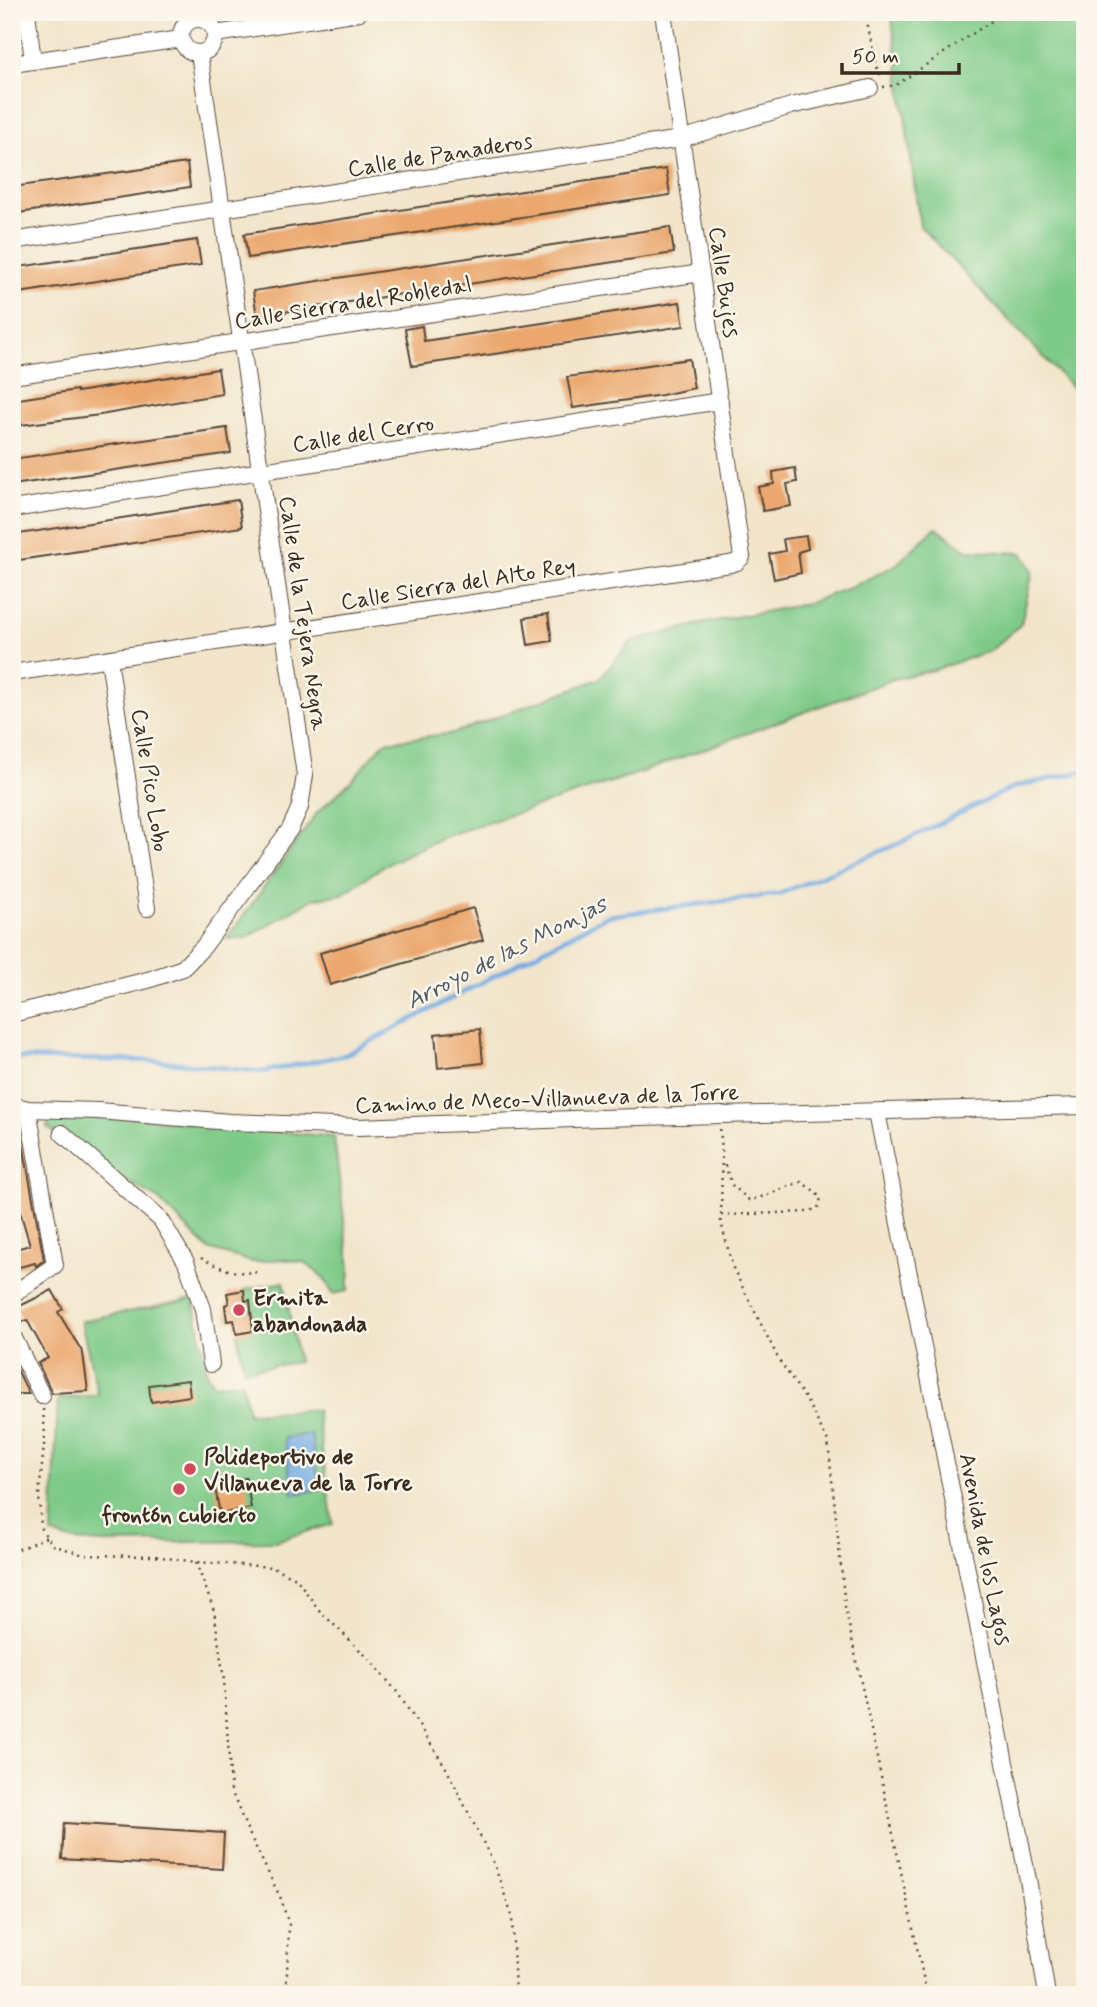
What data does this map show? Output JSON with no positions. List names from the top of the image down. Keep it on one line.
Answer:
{"streets":{"street":["Calle de Panaderos","Calle Bujes","Calle Sierra del Robledal","Calle del Cerro","Calle Sierra del Alto Rey","Calle de la Tejera Negra","Calle Pico Lobo","Camino de Meco-Villanueva de la Torre","Avenida de los Lagos"]},"crossings":[["Calle de Panaderos","Calle Bujes"],["Calle de Panaderos","Calle de la Tejera Negra"],["Calle Bujes","Calle Sierra del Robledal"],["Calle Bujes","Calle del Cerro"],["Calle Bujes","Calle Sierra del Alto Rey"],["Calle Sierra del Robledal","Calle de la Tejera Negra"],["Calle del Cerro","Calle de la Tejera Negra"],["Calle Sierra del Alto Rey","Calle de la Tejera Negra"],["Calle Sierra del Alto Rey","Calle Pico Lobo"],["Camino de Meco-Villanueva de la Torre","Avenida de los Lagos"]],"water":["Arroyo de las Monjas"],"places":["Ermita abandonada","Polideportivo de Villanueva de la Torre","frontón cubierto"],"scale_bar":"50 m"}
